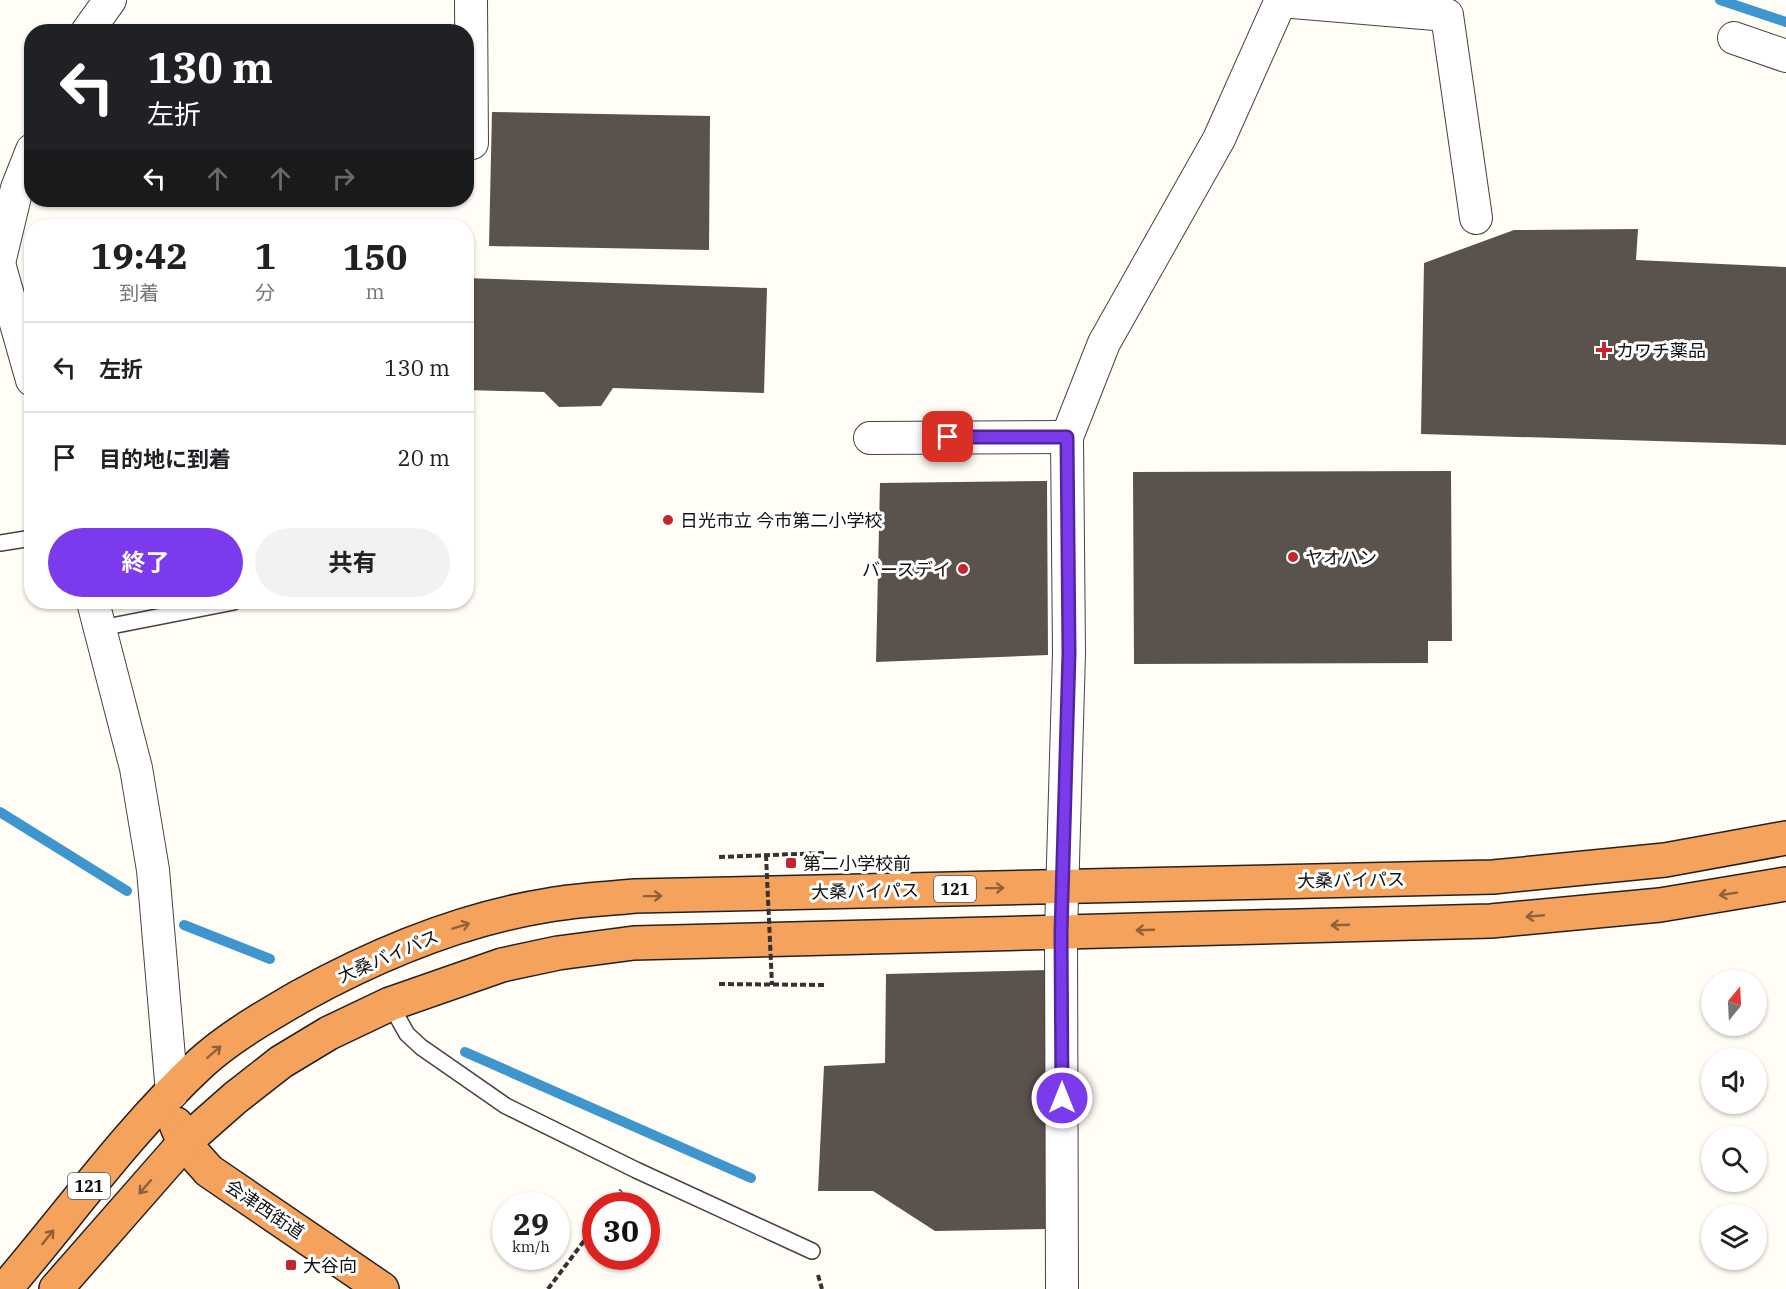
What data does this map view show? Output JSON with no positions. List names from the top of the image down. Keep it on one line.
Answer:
{"streets":{"highway":["大桑バイパス","121","会津西街道"]},"crossings":[["大桑バイパス","121"],["大桑バイパス","会津西街道"],["121","会津西街道"]],"places":{"health":["カワチ薬品"],"other":["日光市立 今市第二小学校","ヤオハン","バースデイ"],"transit":["第二小学校前","大谷向"]},"north":"top","page":{"turn":["130 m","左折"],"eta":["19:42","到着","1","分","150","m"],"list":[{"name":"左折","value":"130 m"},{"name":"目的地に到着","value":"20 m"}],"buttons":["終了","共有"],"speed":"29 km/h","limit":"30"}}
